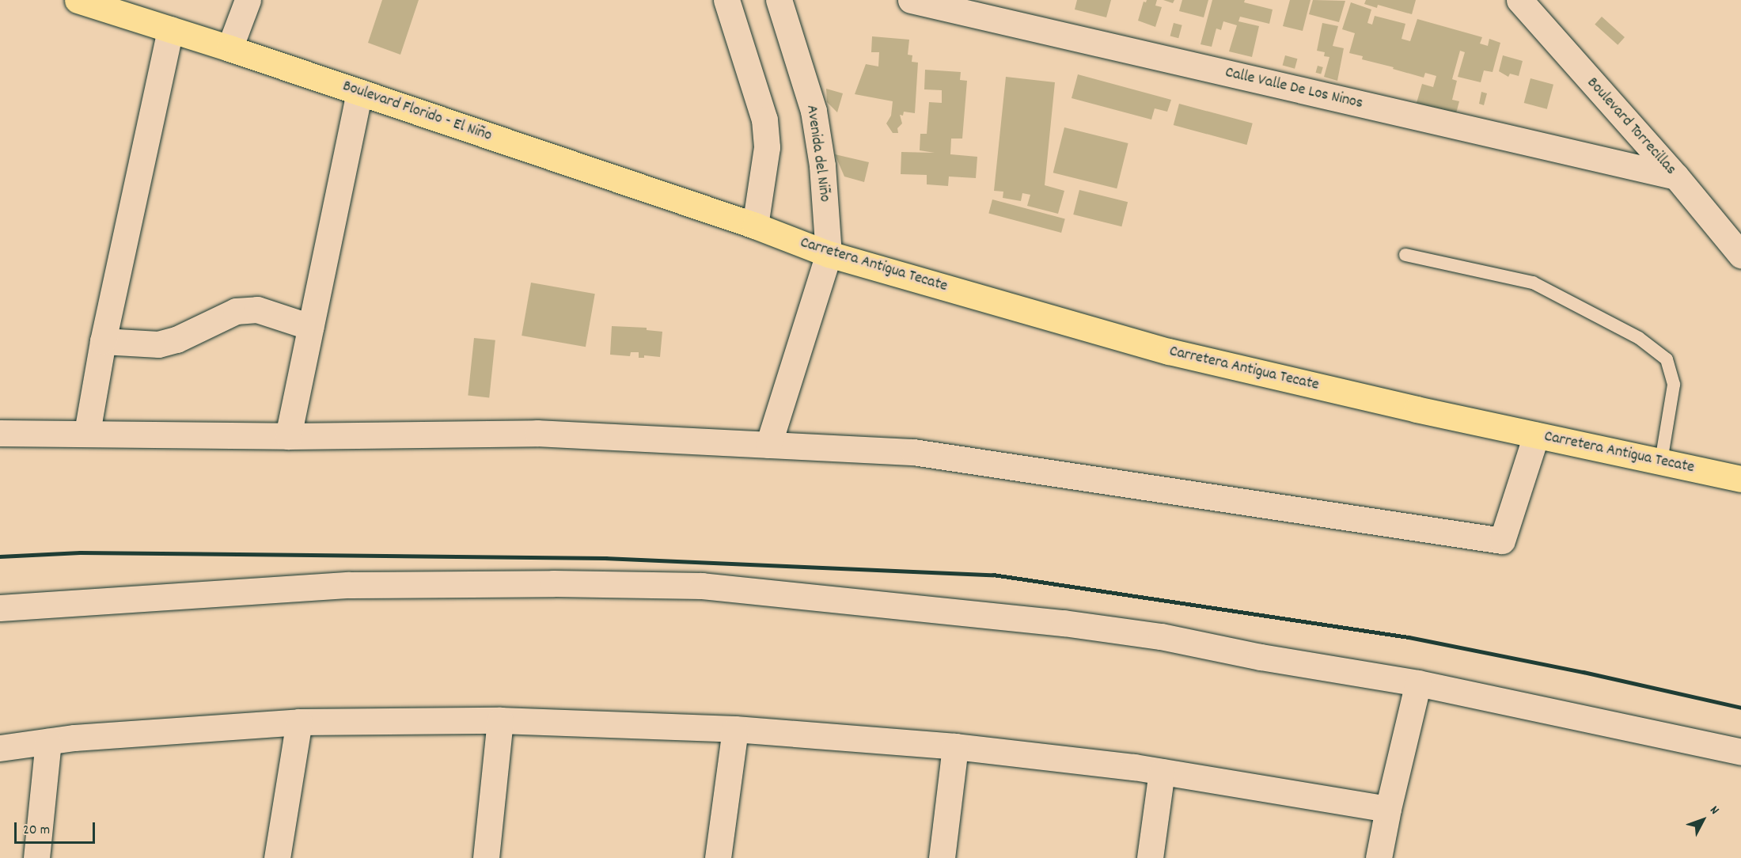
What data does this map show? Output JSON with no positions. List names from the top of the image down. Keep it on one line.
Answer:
{"streets":{"main road":["Boulevard Florido - El Niño","Carretera Antigua Tecate"],"street":["Calle Valle De Los Ninos","Boulevard Torrecillas","Avenida del Niño"]},"crossings":[["Calle Valle De Los Ninos","Boulevard Torrecillas"],["Boulevard Florido - El Niño","Carretera Antigua Tecate"],["Avenida del Niño","Carretera Antigua Tecate"]],"scale_bar":"20 m","north":"top right"}
